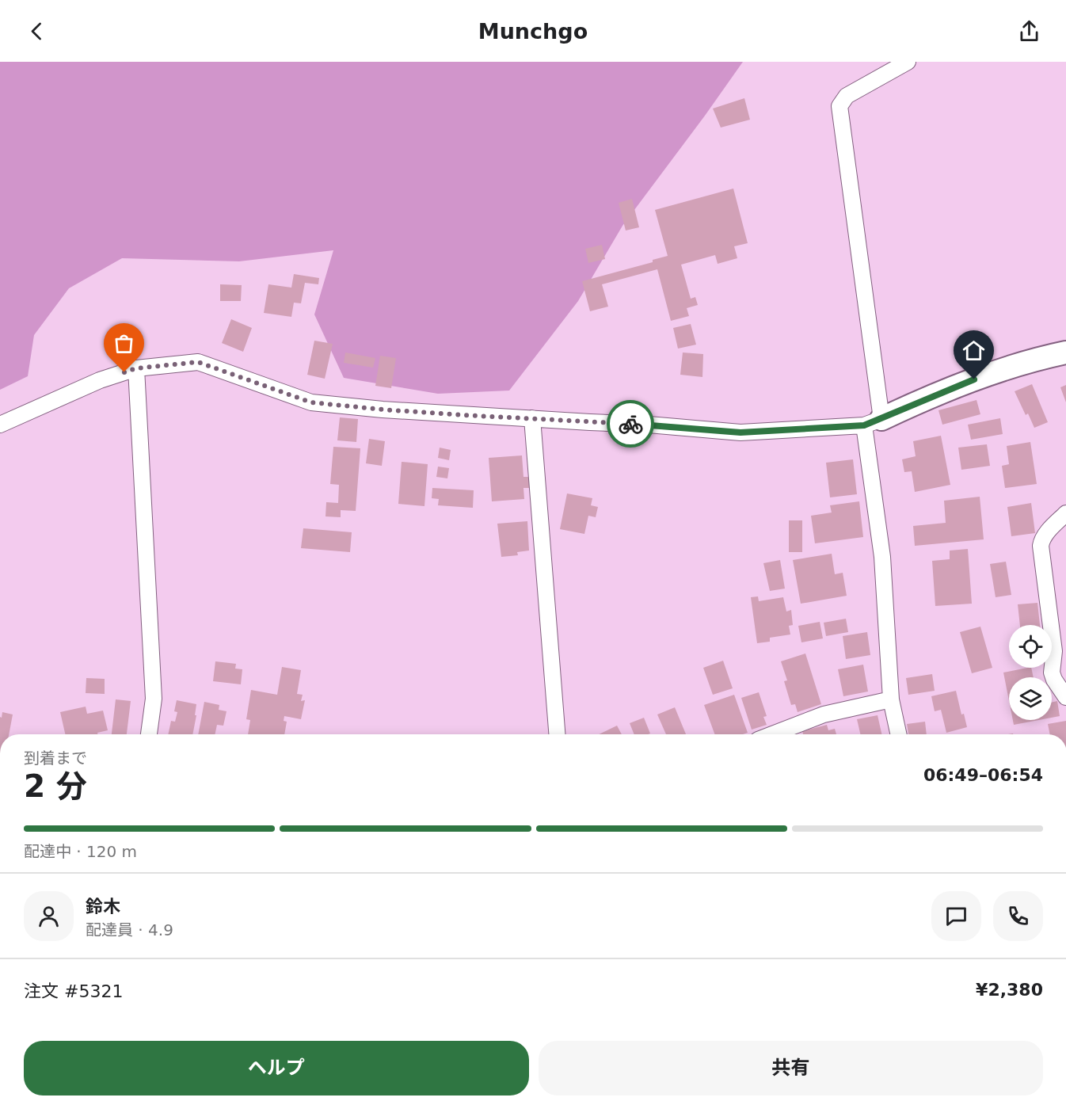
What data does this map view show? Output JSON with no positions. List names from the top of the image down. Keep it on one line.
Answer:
{"page":{"header":"Munchgo","heading":["2 分","到着まで","06:49–06:54"],"panel":["鈴木","配達員 · 4.9","注文 #5321","¥2,380"],"bar":"配達中 · 120 m","buttons":["ヘルプ","共有"]}}
